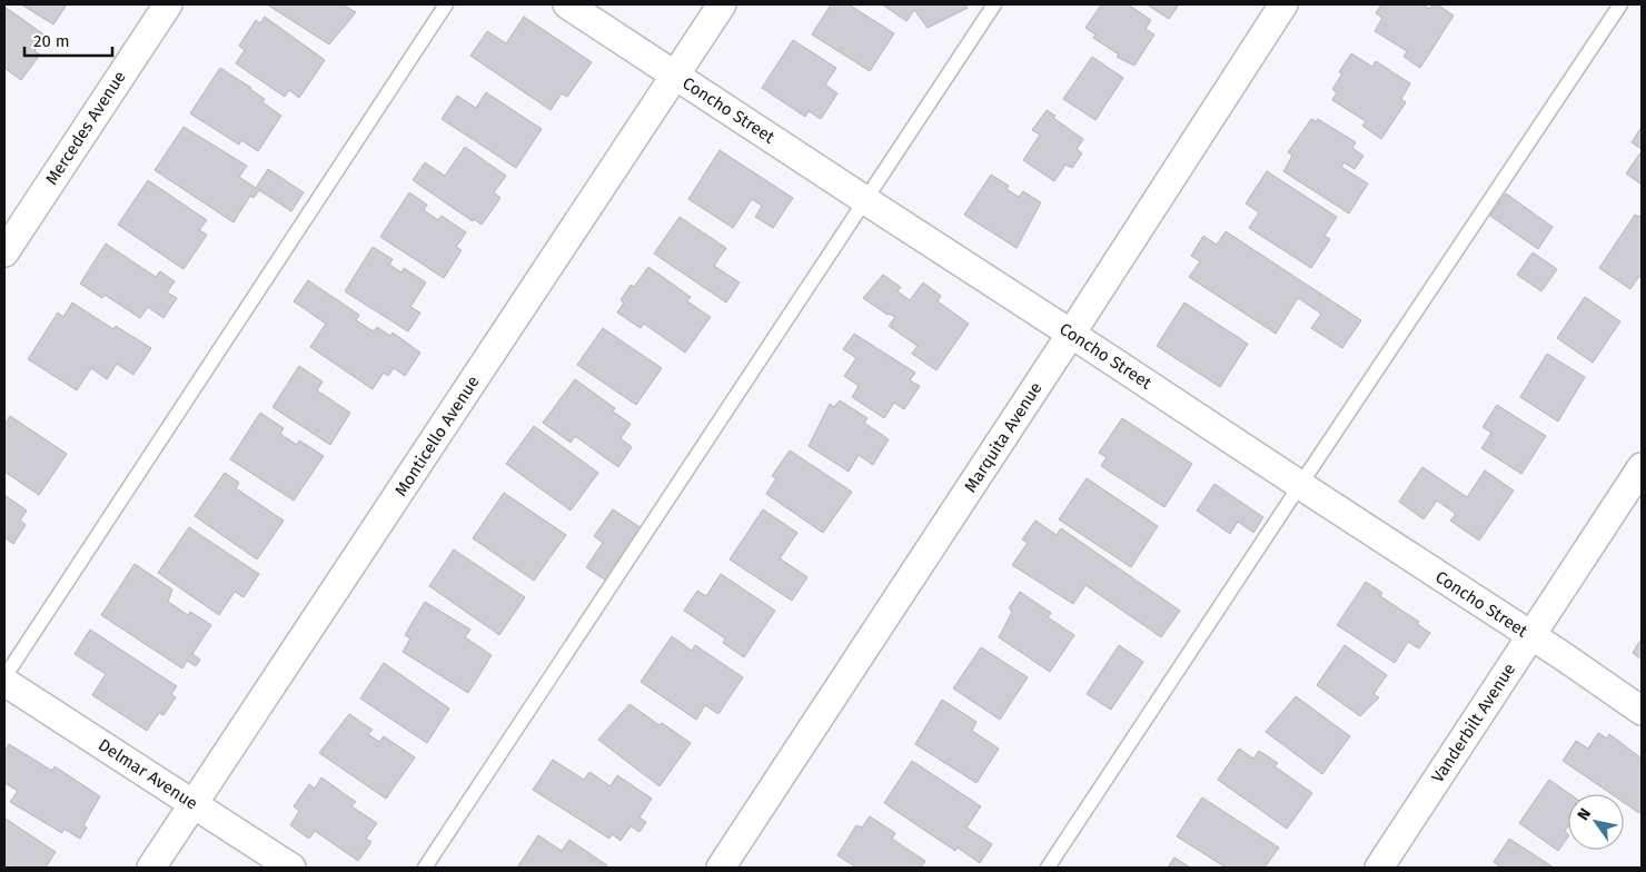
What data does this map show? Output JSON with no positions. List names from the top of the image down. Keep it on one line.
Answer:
{"streets":{"street":["Concho Street","Mercedes Avenue","Monticello Avenue","Marquita Avenue","Vanderbilt Avenue","Delmar Avenue"]},"crossings":[["Concho Street","Monticello Avenue"],["Concho Street","Marquita Avenue"],["Concho Street","Vanderbilt Avenue"],["Monticello Avenue","Delmar Avenue"]],"scale_bar":"20 m","north":"top left"}
